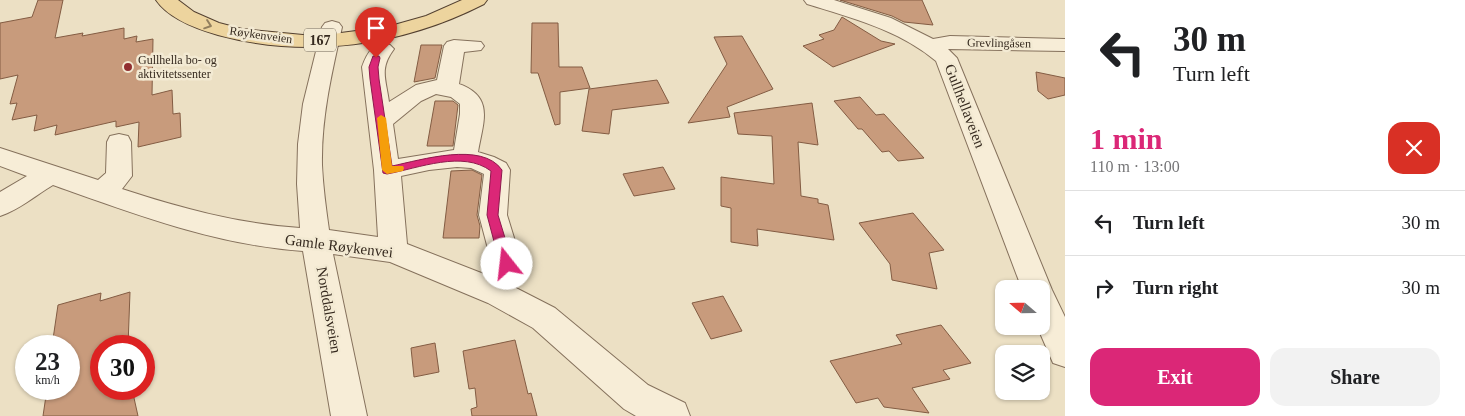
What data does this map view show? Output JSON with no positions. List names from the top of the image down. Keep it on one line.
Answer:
{"streets":{"main road":["Røykenveien","167"],"street":["Grevlingåsen","Gullhellaveien","Gamle Røykenvei","Norddalsveien"]},"crossings":[["Røykenveien","Norddalsveien"],["Grevlingåsen","Gullhellaveien"],["Gamle Røykenvei","Norddalsveien"]],"places":["Gullhella bo- og aktivitetssenter"],"north":"left","page":{"turn":["30 m","Turn left"],"heading":["1 min","110 m · 13:00"],"list":[{"name":"Turn left","value":"30 m"},{"name":"Turn right","value":"30 m"}],"speed":"23 km/h","limit":"30","buttons":["Exit","Share"]}}
